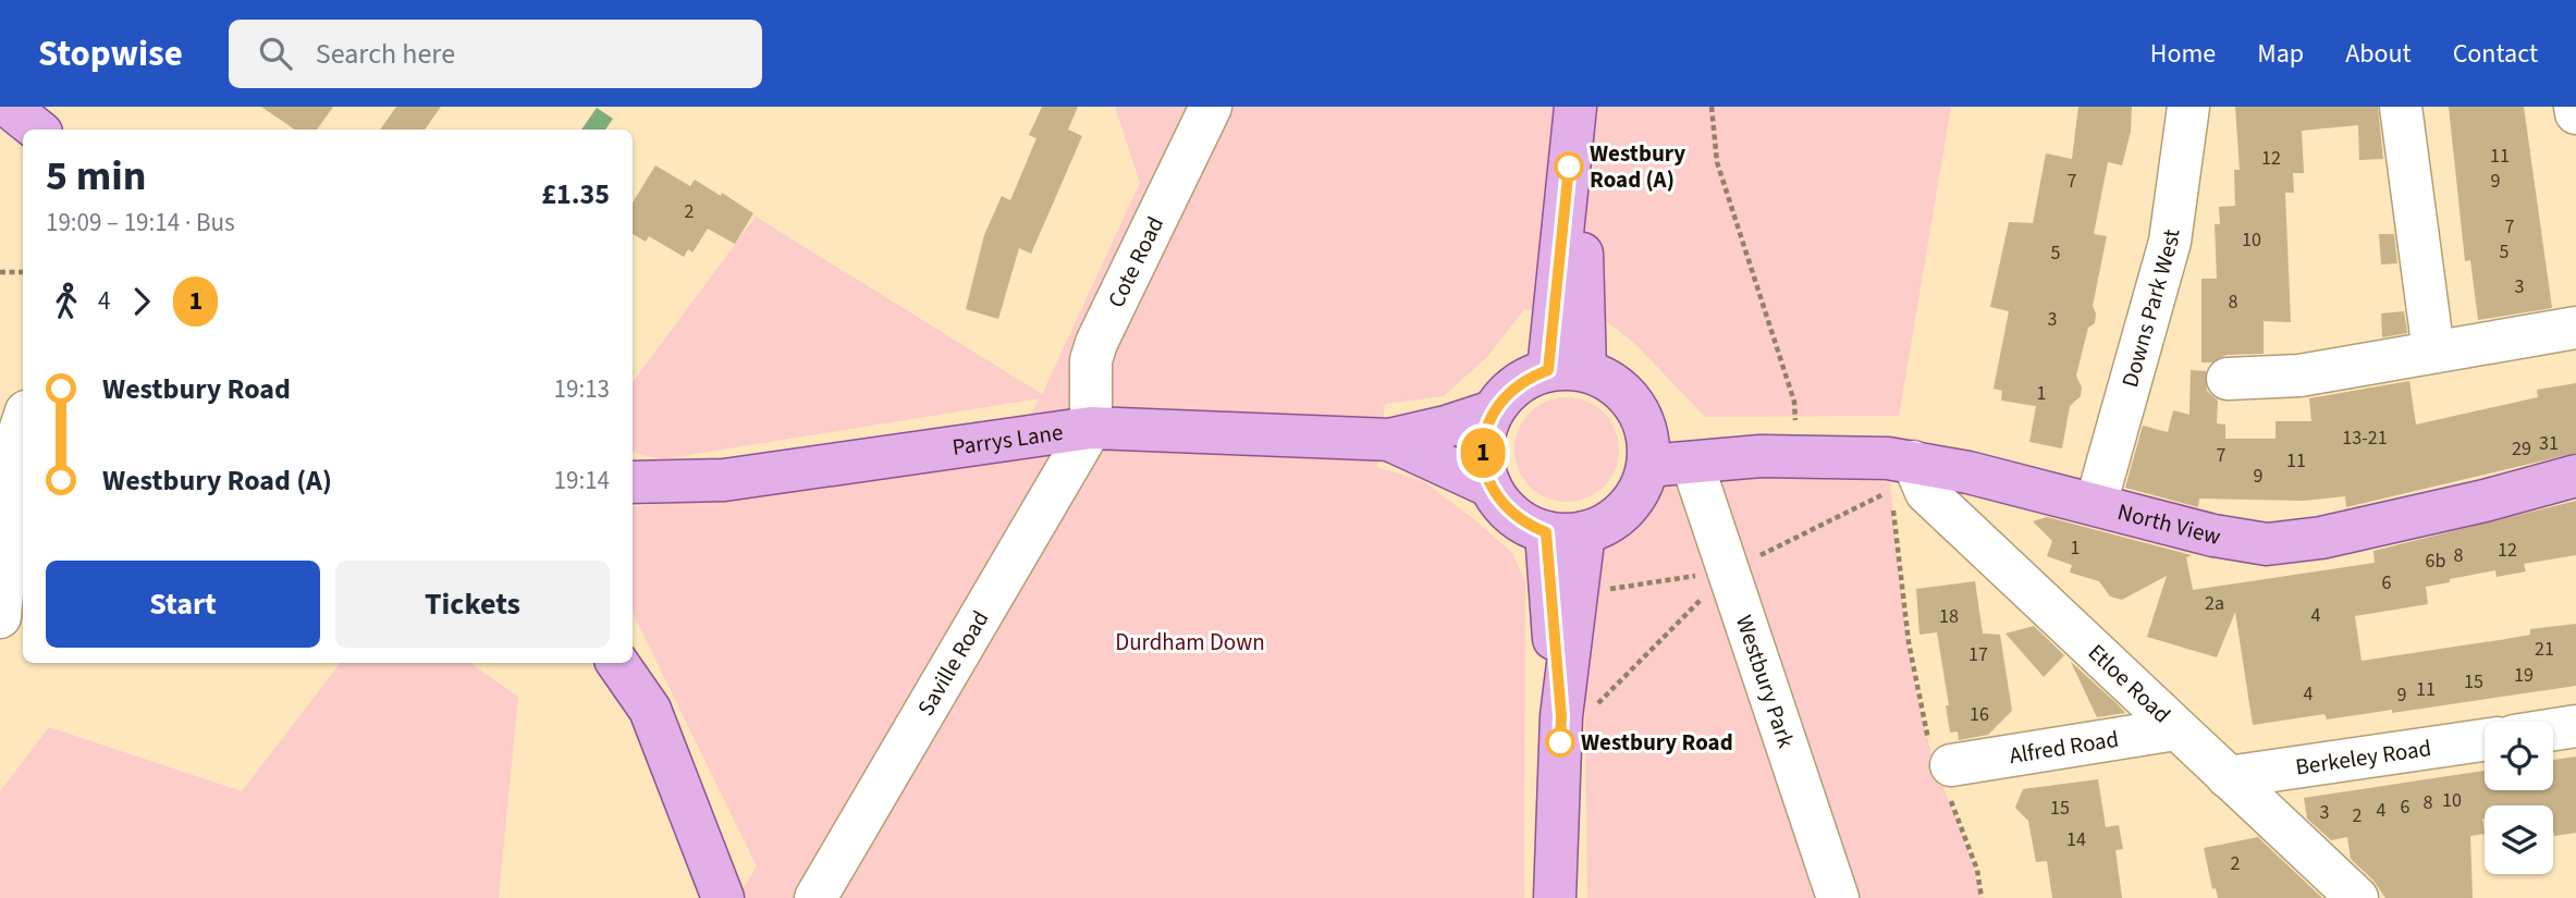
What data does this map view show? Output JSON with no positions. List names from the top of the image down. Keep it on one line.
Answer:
{"streets":{"main road":["Parrys Lane","North View"],"street":["Cote Road","Downs Park West","Saville Road","Westbury Park","Etloe Road","Alfred Road","Berkeley Road"]},"crossings":[["Cote Road","Parrys Lane"],["Cote Road","Saville Road"],["Downs Park West","North View"],["Parrys Lane","North View"],["Parrys Lane","Saville Road"],["North View","Westbury Park"],["North View","Etloe Road"],["Etloe Road","Alfred Road"],["Etloe Road","Berkeley Road"]],"parks":["Durdham Down"],"places":["Westbury Road (A)","Westbury Road"],"lines":["bus line 1"],"house_numbers":["11","12","7","9","2","7","10","5","5","3","8","3","1","13-21","31","29","7","11","9","1","12","8","6b","6","2a","4","18","21","17","19","15","11","4","9","16","10","8","6","15","4","3","2","14","2"],"page":{"header":"Stopwise","search":"Search here","nav":["Home","Map","About","Contact"],"on_map":"1","heading":["5 min","19:09 – 19:14 · Bus","£1.35"],"legs":["4","1"],"list":[{"name":"Westbury Road","value":"19:13"},{"name":"Westbury Road (A)","value":"19:14"}],"buttons":["Start","Tickets"]}}
